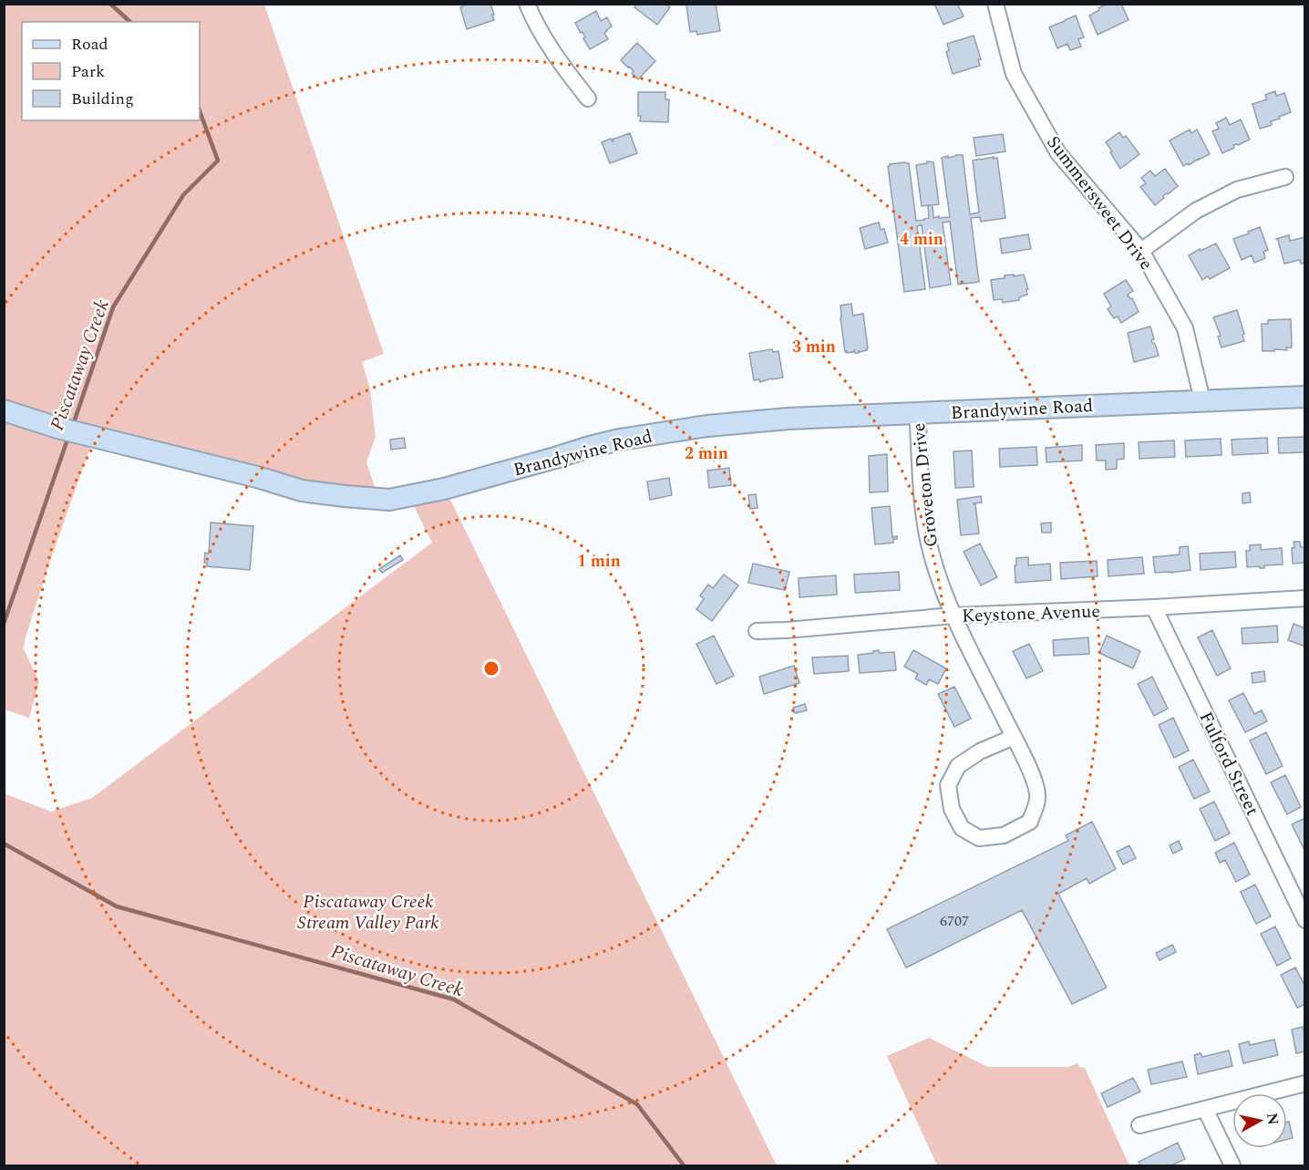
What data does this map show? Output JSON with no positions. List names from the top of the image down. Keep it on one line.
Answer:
{"streets":{"main road":["Brandywine Road"],"street":["Summersweet Drive","Groveton Drive","Keystone Avenue","Fulford Street"]},"crossings":[["Summersweet Drive","Brandywine Road"],["Brandywine Road","Groveton Drive"],["Groveton Drive","Keystone Avenue"],["Keystone Avenue","Fulford Street"]],"water":["Piscataway Creek"],"parks":["Piscataway Creek Stream Valley Park"],"house_numbers":["6707"],"legend":["Road","Park","Building"],"north":"right","rings":["4 min","3 min","2 min","1 min"]}
